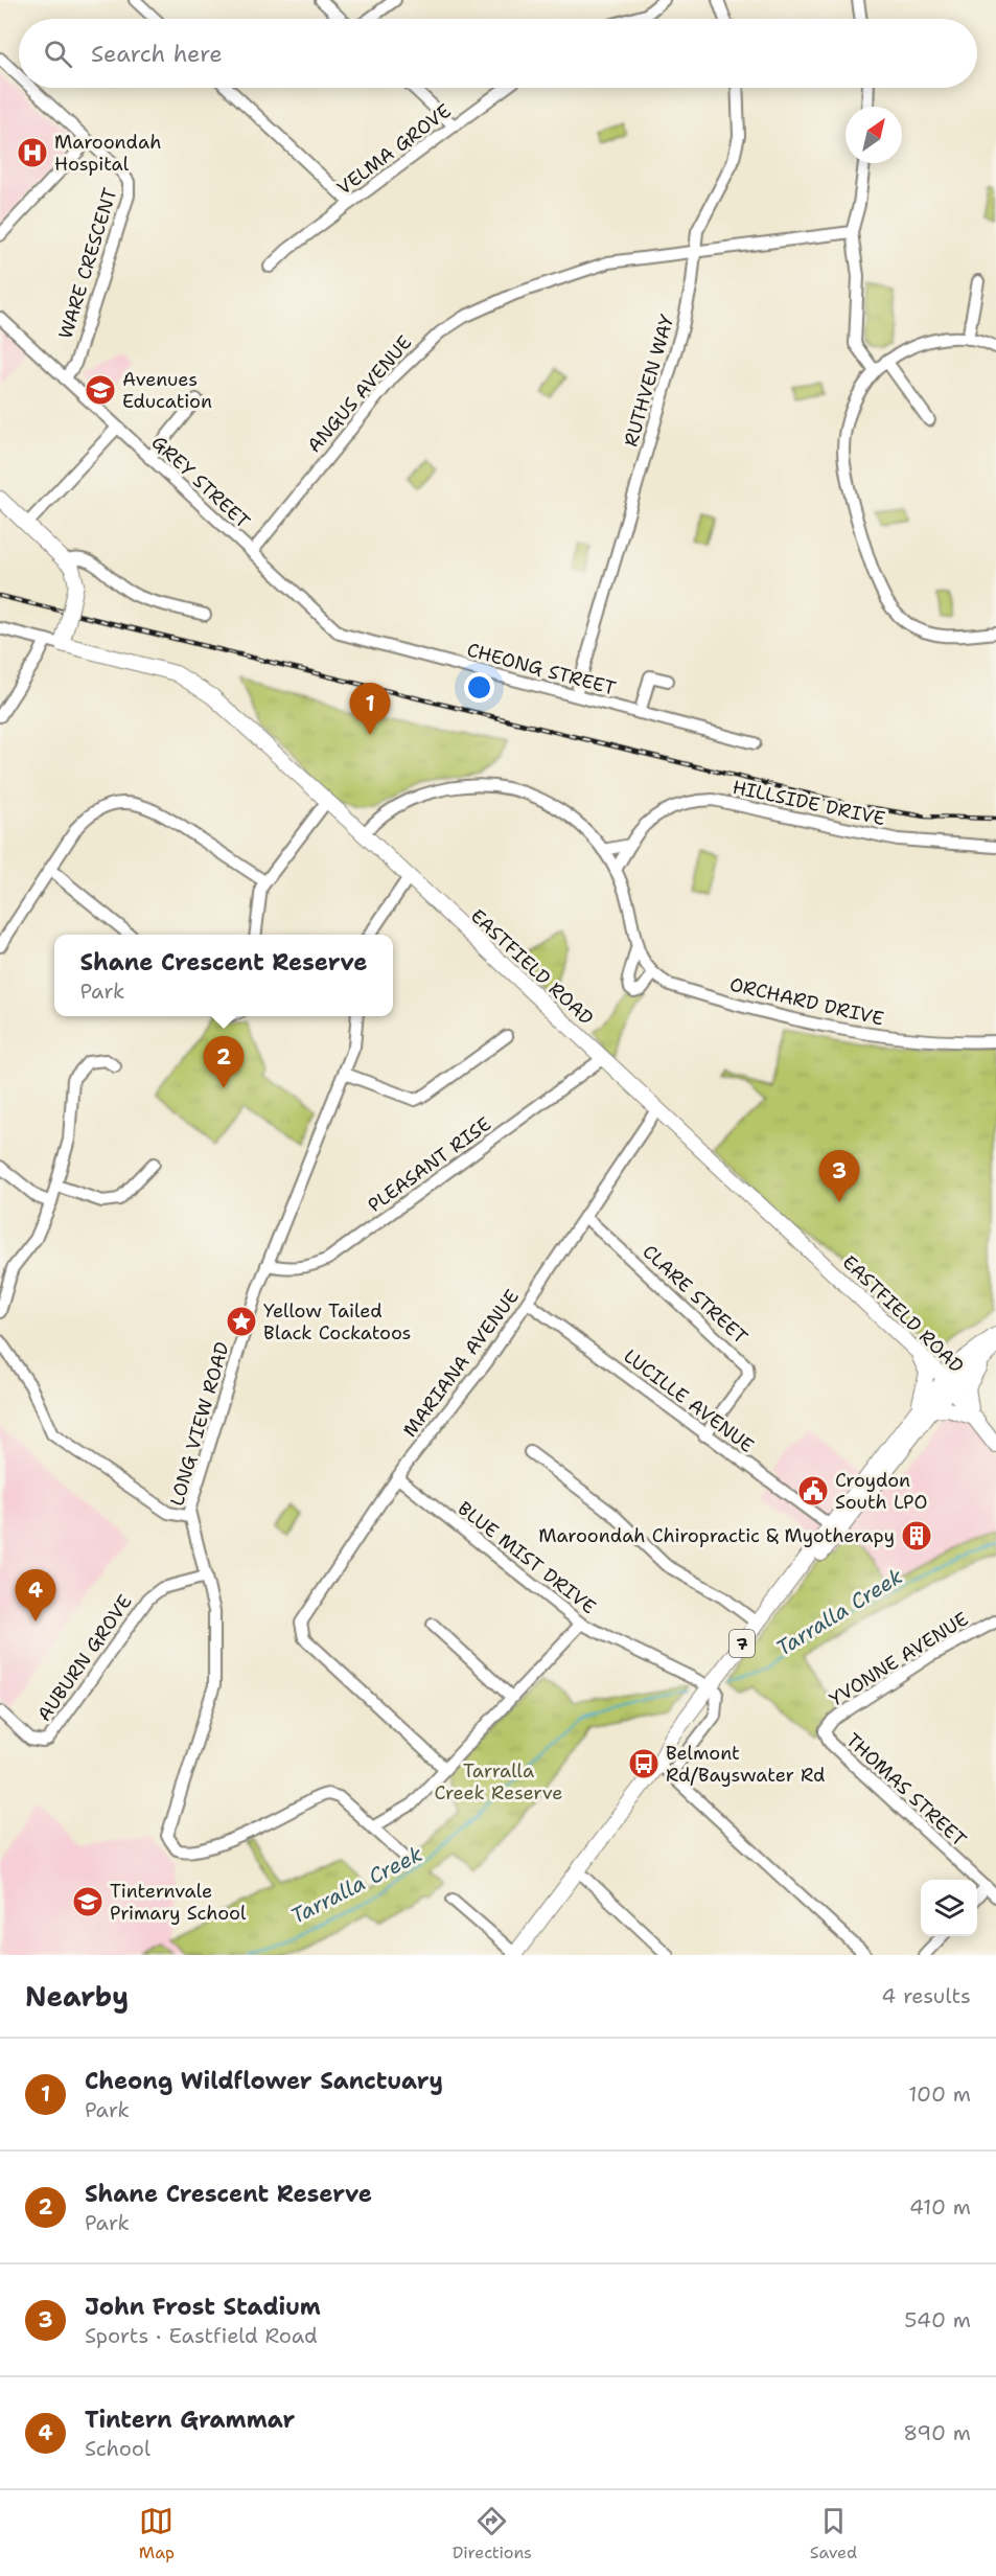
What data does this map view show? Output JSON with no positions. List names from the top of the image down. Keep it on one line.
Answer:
{"streets":{"main road":["EASTFIELD ROAD","7"],"street":["VELMA GROVE","WARE CRESCENT","RUTHVEN WAY","ANGUS AVENUE","GREY STREET","CHEONG STREET","HILLSIDE DRIVE","ORCHARD DRIVE","PLEASANT RISE","CLARE STREET","MARIANA AVENUE","LUCILLE AVENUE","LONG VIEW ROAD","BLUE MIST DRIVE","AUBURN GROVE","YVONNE AVENUE","THOMAS STREET"]},"crossings":[["WARE CRESCENT","GREY STREET"],["RUTHVEN WAY","ANGUS AVENUE"],["RUTHVEN WAY","CHEONG STREET"],["ANGUS AVENUE","GREY STREET"],["GREY STREET","CHEONG STREET"],["EASTFIELD ROAD","PLEASANT RISE"],["EASTFIELD ROAD","MARIANA AVENUE"],["EASTFIELD ROAD","7"],["PLEASANT RISE","LONG VIEW ROAD"],["CLARE STREET","MARIANA AVENUE"],["CLARE STREET","LUCILLE AVENUE"],["MARIANA AVENUE","LUCILLE AVENUE"],["MARIANA AVENUE","BLUE MIST DRIVE"],["LUCILLE AVENUE","7"],["LONG VIEW ROAD","AUBURN GROVE"],["BLUE MIST DRIVE","7"],["YVONNE AVENUE","THOMAS STREET"]],"water":["Tarralla Creek"],"parks":["Tarralla Creek Reserve"],"places":{"hospital":["Maroondah Hospital"],"school or university":["Avenues Education","Tinternvale Primary School"],"place":["Yellow Tailed Black Cockatoos"],"public building":["Croydon South LPO"],"building":["Maroondah Chiropractic & Myotherapy"],"bus stop":["Belmont Rd/Bayswater Rd"]},"north":"top right","page":{"search":"Search here","pins":["1","2","3","4"],"popup":["Shane Crescent Reserve","Park"],"heading":["Nearby","4 results"],"list":[{"mark":"1","name":"Cheong Wildflower Sanctuary","note":"Park","value":"100 m"},{"mark":"2","name":"Shane Crescent Reserve","note":"Park","value":"410 m"},{"mark":"3","name":"John Frost Stadium","note":"Sports · Eastfield Road","value":"540 m"},{"mark":"4","name":"Tintern Grammar","note":"School","value":"890 m"}],"nav":["Map","Directions","Saved"]}}
